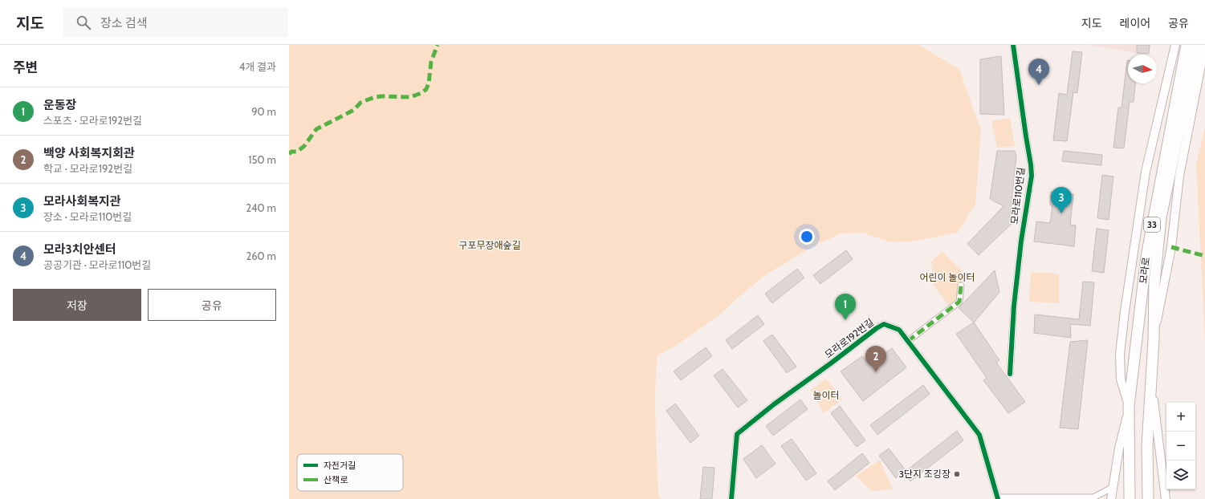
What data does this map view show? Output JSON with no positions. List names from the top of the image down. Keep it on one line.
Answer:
{"streets":{"highway":["33","모라로"],"street":["모라로110번길","모라로192번길"]},"parks":["구포무장애숲길","어린이 놀이터","놀이터"],"places":["3단지 조깅장"],"legend":["자전거길","산책로"],"north":"right","page":{"header":"지도","search":"장소 검색","nav":["지도","레이어","공유"],"heading":["주변","4개 결과"],"pins":["4","3","1","2"],"list":[{"mark":"1","name":"운동장","note":"스포츠 · 모라로192번길","value":"90 m"},{"mark":"2","name":"백양 사회복지회관","note":"학교 · 모라로192번길","value":"150 m"},{"mark":"3","name":"모라사회복지관","note":"장소 · 모라로110번길","value":"240 m"},{"mark":"4","name":"모라3치안센터","note":"공공기관 · 모라로110번길","value":"260 m"}],"buttons":["저장","공유"],"map_buttons":["+","−"]}}
